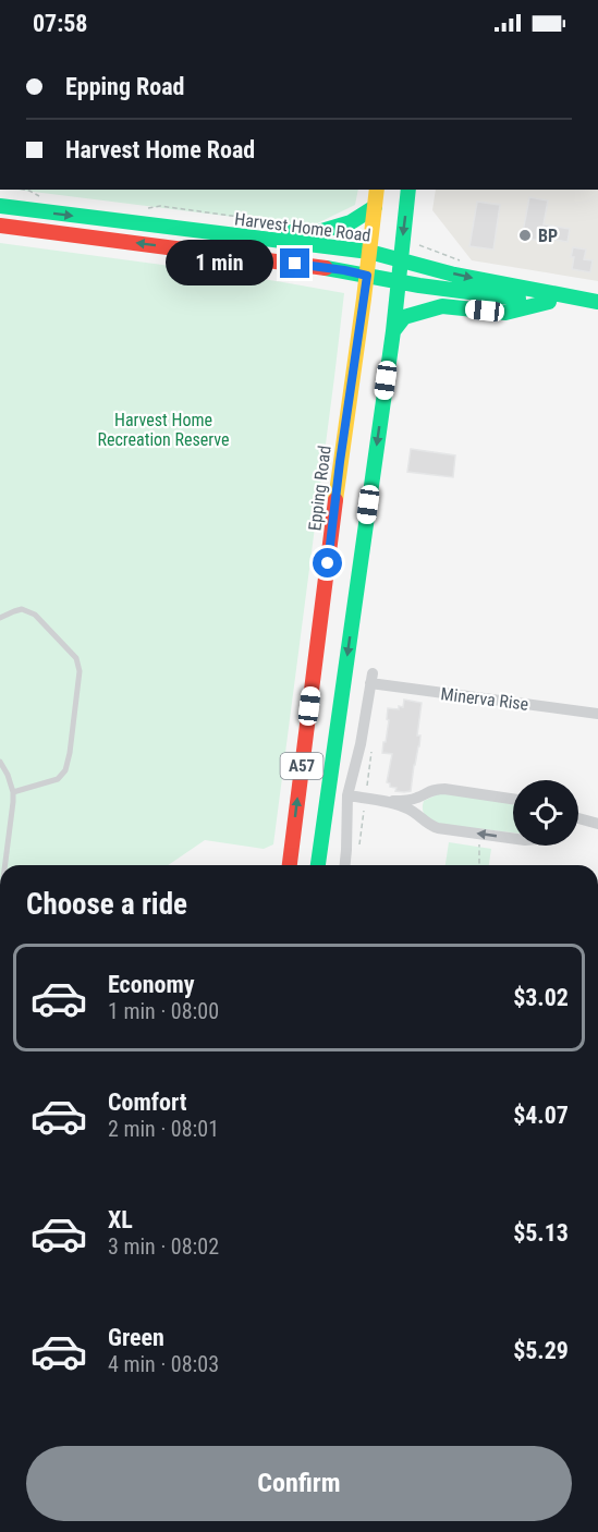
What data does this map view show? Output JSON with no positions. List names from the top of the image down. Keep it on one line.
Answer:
{"streets":{"street":["Harvest Home Road","Epping Road","Minerva Rise","A57"]},"crossings":[["Harvest Home Road","Epping Road"]],"parks":["Harvest Home Recreation Reserve"],"places":["BP"],"page":{"status":"07:58","banner":["Epping Road","Harvest Home Road"],"bubble":"1 min","heading":"Choose a ride","list":[{"name":"Economy","note":"1 min · 08:00","value":"$3.02"},{"name":"Comfort","note":"2 min · 08:01","value":"$4.07"},{"name":"XL","note":"3 min · 08:02","value":"$5.13"},{"name":"Green","note":"4 min · 08:03","value":"$5.29"}],"buttons":"Confirm"}}
